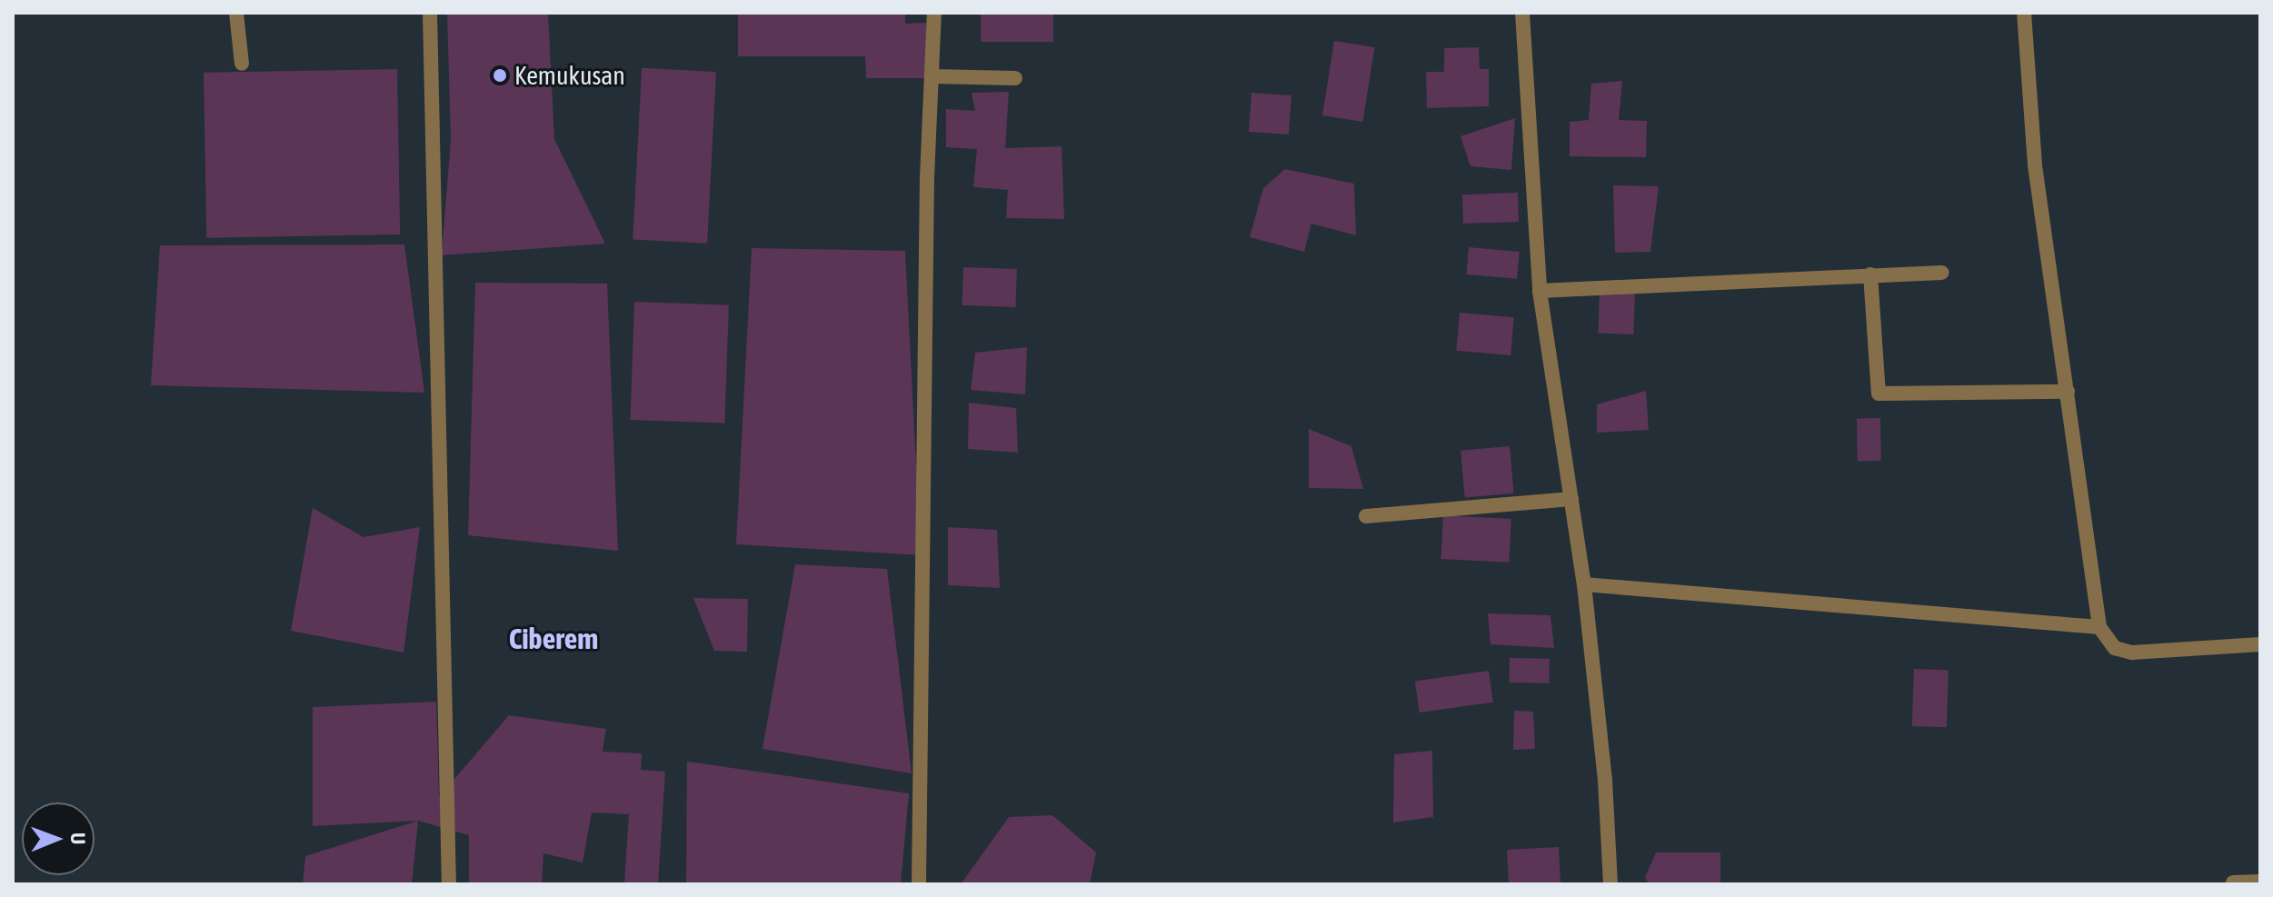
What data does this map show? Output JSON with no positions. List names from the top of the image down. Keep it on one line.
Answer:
{"districts":["Ciberem"],"places":["Kemukusan"],"north":"right"}
